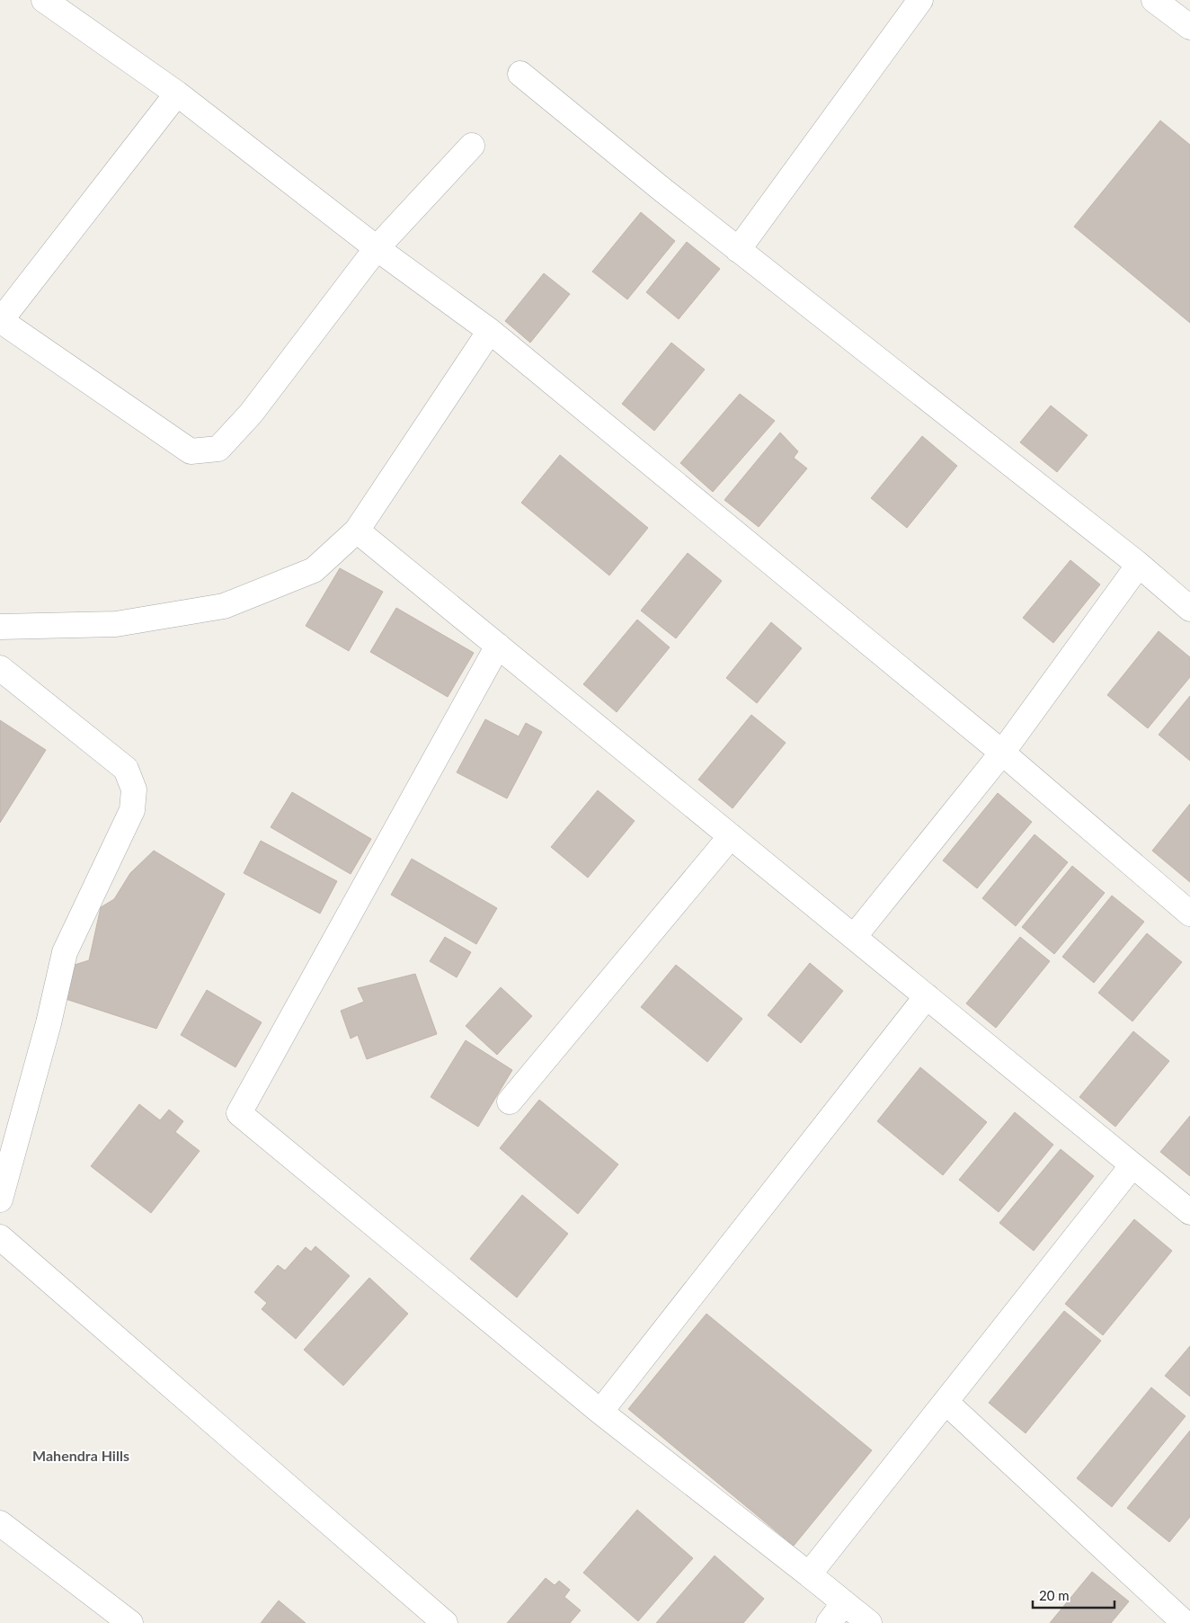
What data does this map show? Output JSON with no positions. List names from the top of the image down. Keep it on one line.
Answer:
{"districts":["Mahendra Hills"],"scale_bar":"20 m"}
